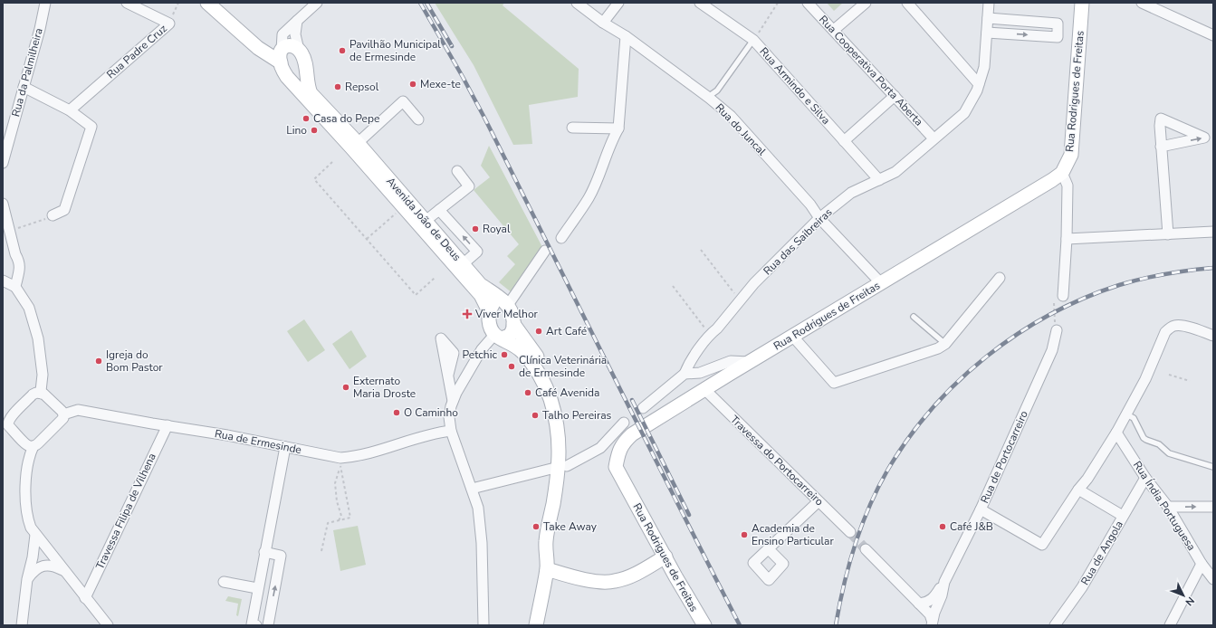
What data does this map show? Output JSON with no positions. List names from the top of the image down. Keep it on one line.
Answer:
{"streets":{"main road":["Rua Rodrigues de Freitas","Avenida João de Deus"],"street":["Rua Padre Cruz","Rua Cooperativa Porta Aberta","Rua da Palmilheira","Rua Armindo e Silva","Rua do Juncal","Rua das Saibreiras","Rua de Ermesinde","Rua de Portocarreiro","Travessa do Portocarreiro","Rua Índia Portuguesa","Travessa Filipa de Vilhena","Rua de Angola"]},"crossings":[["Rua Cooperativa Porta Aberta","Rua das Saibreiras"],["Rua Armindo e Silva","Rua das Saibreiras"],["Rua Rodrigues de Freitas","Rua do Juncal"],["Rua Rodrigues de Freitas","Travessa do Portocarreiro"],["Rua do Juncal","Rua das Saibreiras"],["Rua de Ermesinde","Travessa Filipa de Vilhena"],["Rua Índia Portuguesa","Rua de Angola"]],"places":{"other":["Pavilhão Municipal de Ermesinde","Mexe-te","Repsol","Casa do Pepe","Lino","Royal","Art Café","Petchic","Igreja do Bom Pastor","Clínica Veterinária de Ermesinde","Externato Maria Droste","Café Avenida","O Caminho","Talho Pereiras","Take Away","Café J&B","Academia de Ensino Particular"],"health":["Viver Melhor"]},"north":"bottom right"}
